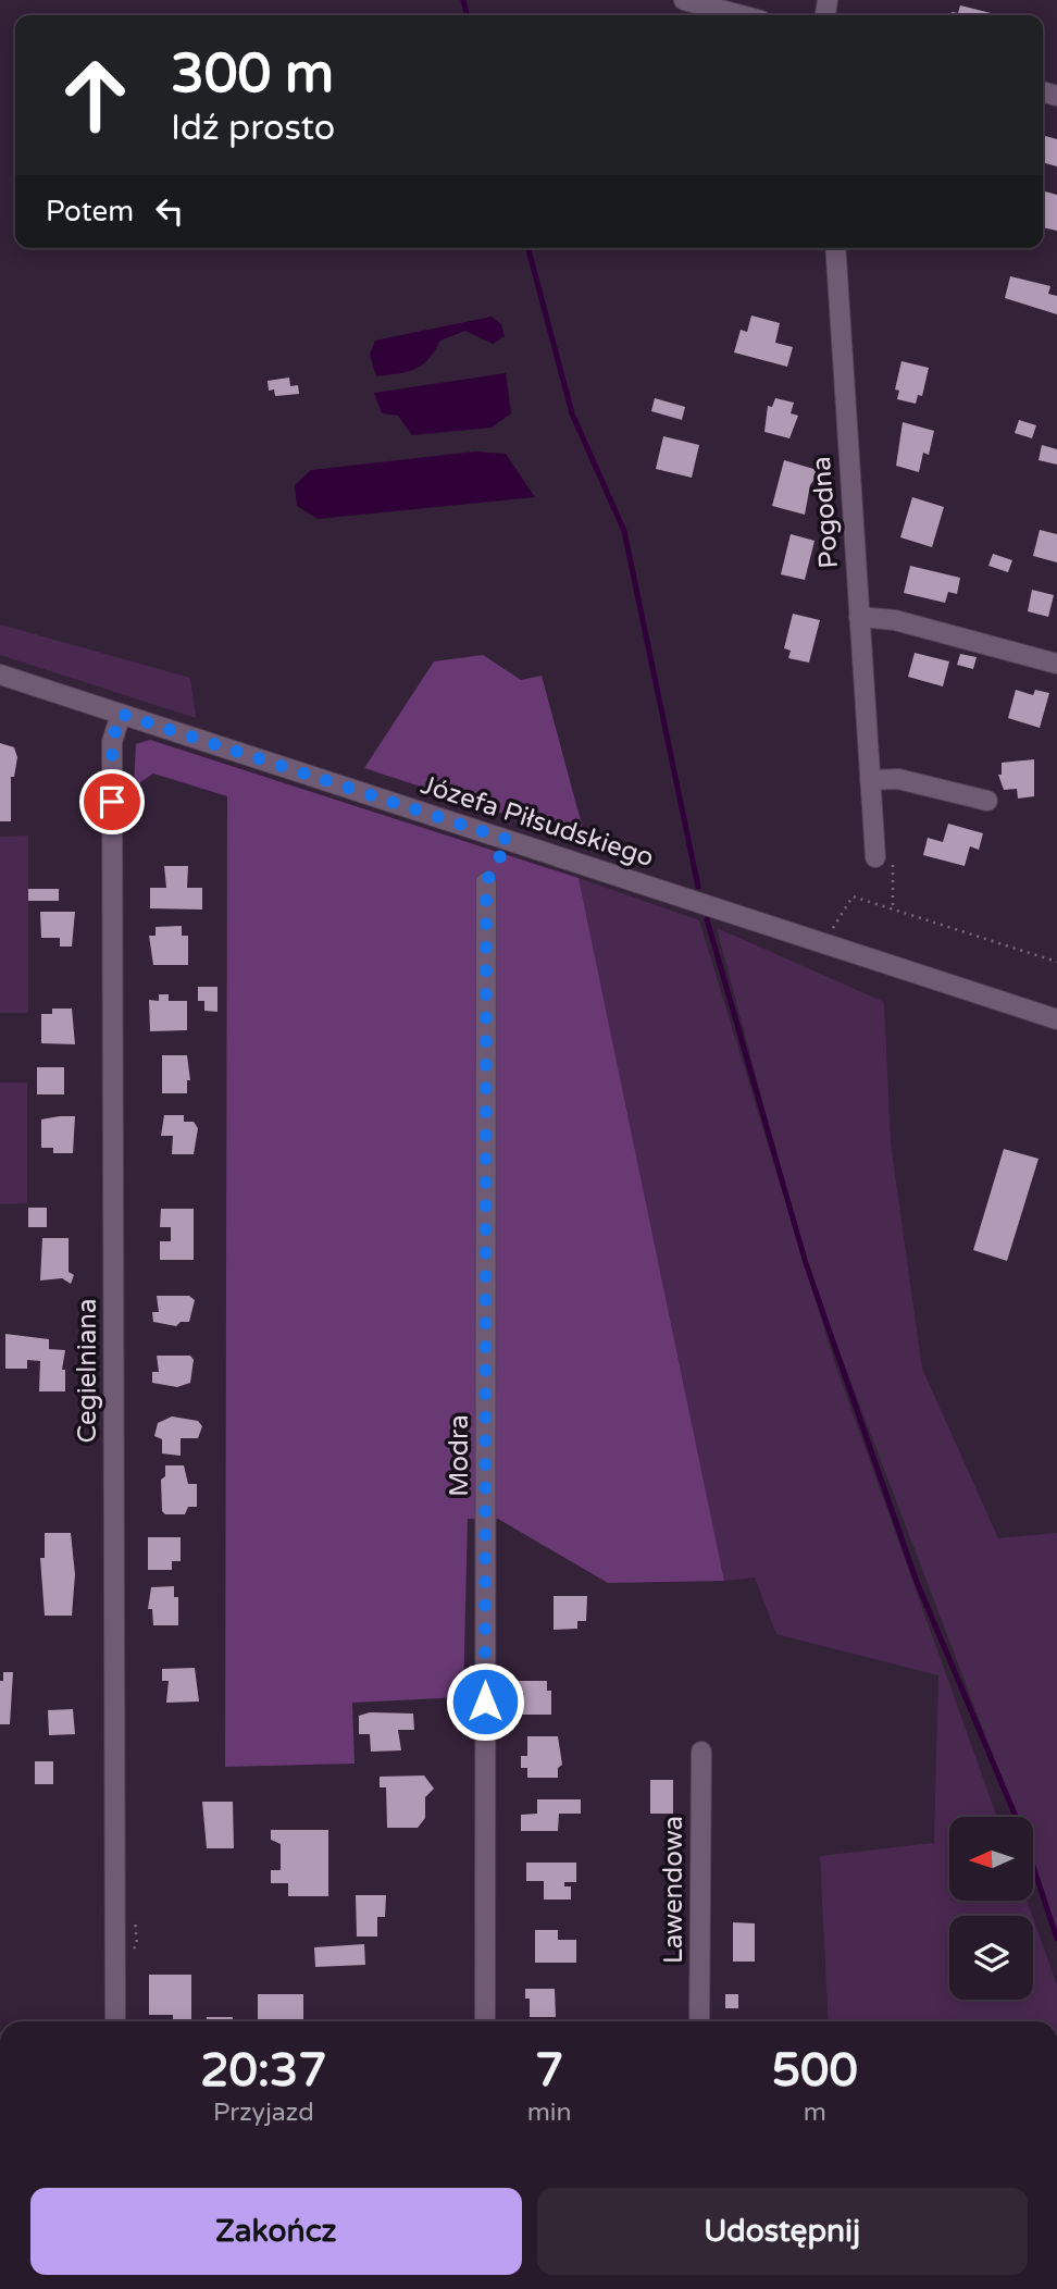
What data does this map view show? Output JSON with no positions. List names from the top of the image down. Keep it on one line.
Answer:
{"streets":{"street":["Pogodna","Józefa Piłsudskiego","Cegielniana","Modra","Lawendowa"]},"crossings":[["Józefa Piłsudskiego","Cegielniana"]],"north":"left","page":{"turn":["300 m","Idź prosto"],"then":"Potem","eta":["20:37","Przyjazd","7","min","500","m"],"buttons":["Zakończ","Udostępnij"]}}
